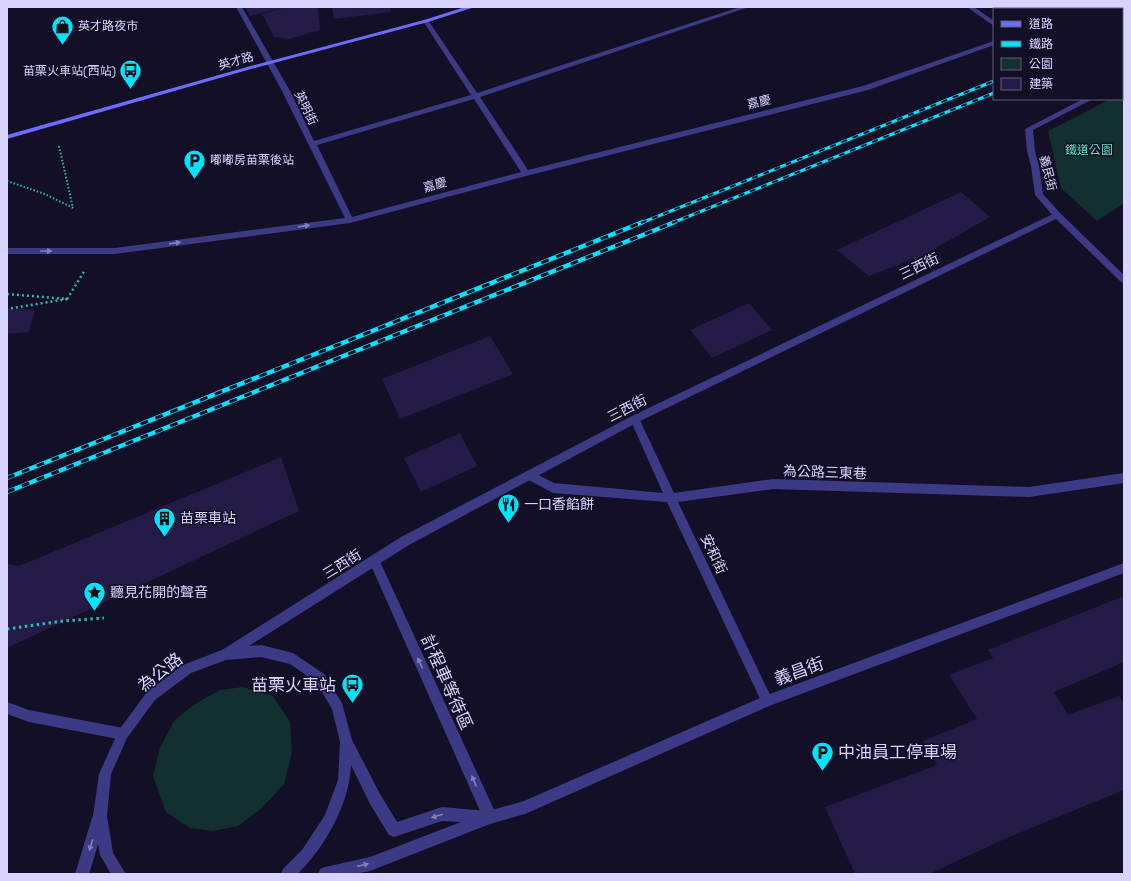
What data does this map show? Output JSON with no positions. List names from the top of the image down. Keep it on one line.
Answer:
{"streets":{"street":["英才路","嘉慶","英明街","義民街","三西街","為公路三東巷","安和街","義昌街","為公路","計程車等待區"]},"crossings":[["英才路","英明街"],["嘉慶","英明街"],["義民街","三西街"],["三西街","為公路三東巷"],["三西街","安和街"],["三西街","為公路"],["三西街","計程車等待區"],["為公路三東巷","安和街"],["安和街","義昌街"],["義昌街","計程車等待區"]],"one_way":["計程車等待區"],"parks":["鐵道公園"],"places":{"shop":["英才路夜市"],"bus stop":["苗栗火車站(西站)","苗栗火車站"],"parking":["嘟嘟房苗栗後站","中油員工停車場"],"restaurant":["一口香餡餅"],"building":["苗栗車站"],"place":["聽見花開的聲音"]},"legend":["道路","鐵路","公園","建築"]}
